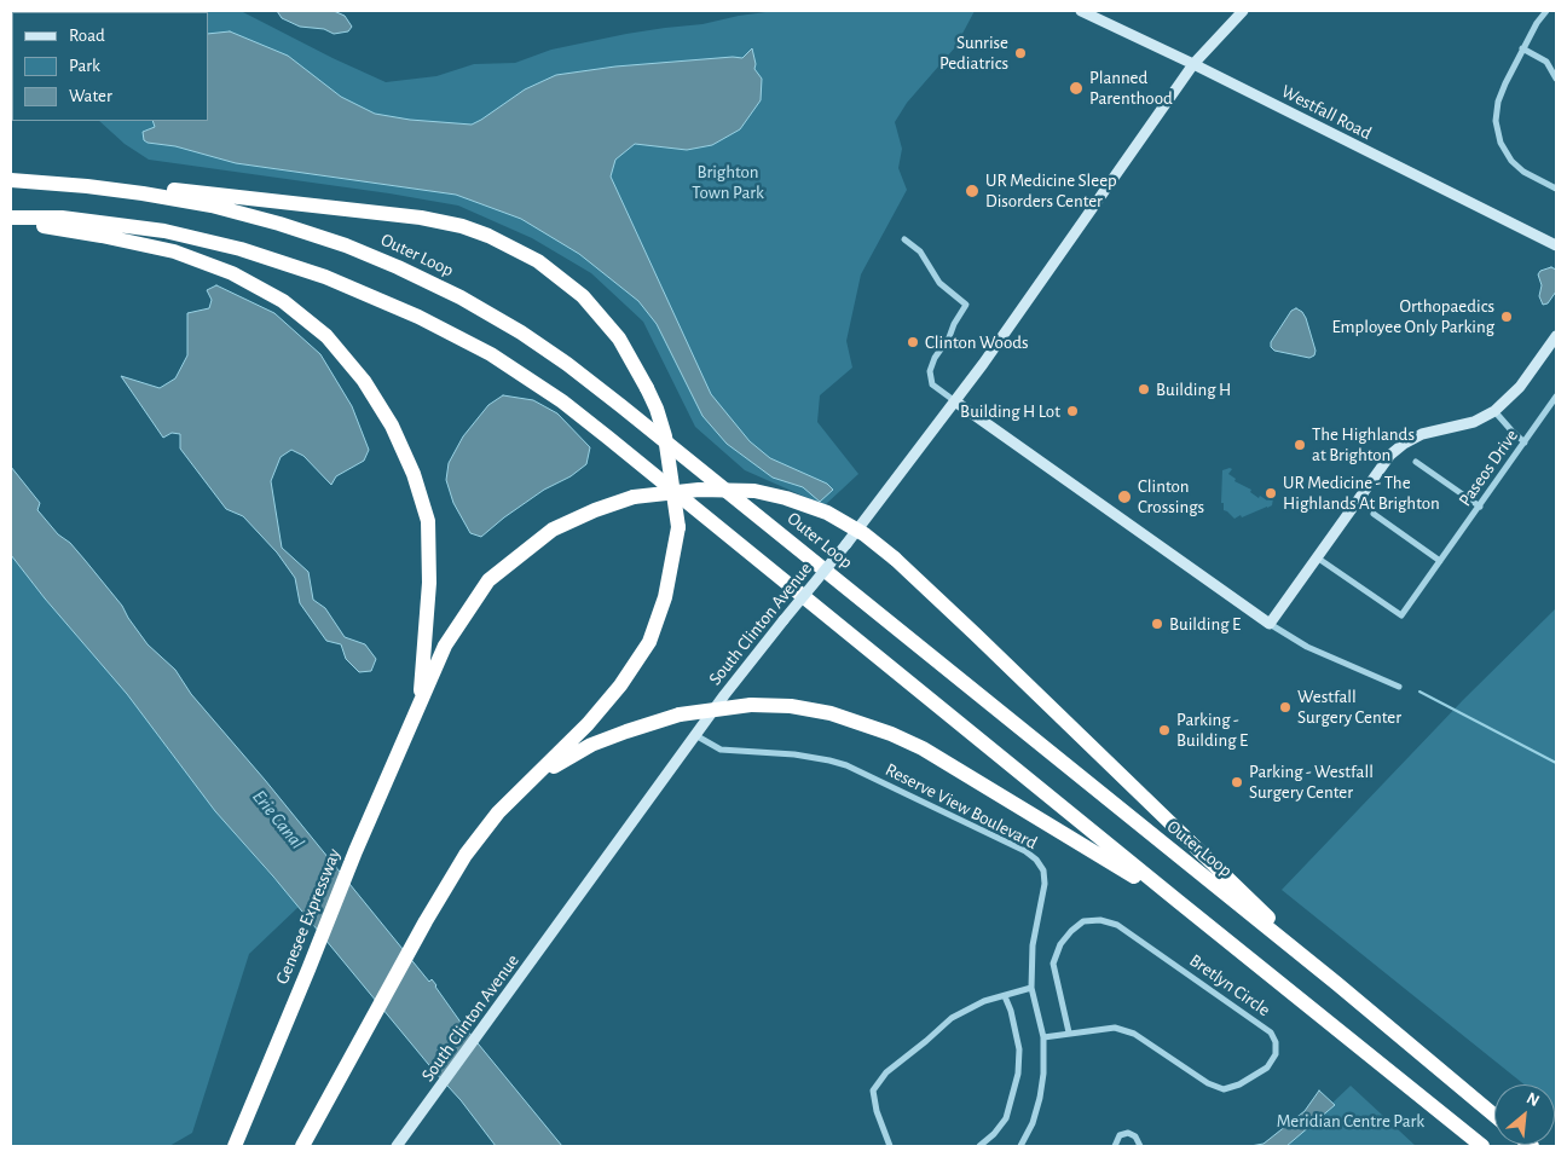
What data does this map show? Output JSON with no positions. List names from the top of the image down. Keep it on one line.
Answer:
{"streets":{"highway":["Outer Loop","Genesee Expressway"],"street":["Westfall Road","Paseos Drive","South Clinton Avenue","Reserve View Boulevard","Bretlyn Circle"]},"crossings":[["Westfall Road","South Clinton Avenue"],["Outer Loop","Genesee Expressway"],["South Clinton Avenue","Reserve View Boulevard"],["Reserve View Boulevard","Bretlyn Circle"]],"water":["Erie Canal"],"parks":["Brighton Town Park","Meridian Centre Park"],"places":["Sunrise Pediatrics","Planned Parenthood","UR Medicine Sleep Disorders Center","Orthopaedics Employee Only Parking","Clinton Woods","Building H","Building H Lot","The Highlands at Brighton","UR Medicine - The Highlands At Brighton","Clinton Crossings","Building E","Westfall Surgery Center","Parking - Building E","Parking - Westfall Surgery Center"],"legend":["Road","Park","Water"],"north":"top right"}
